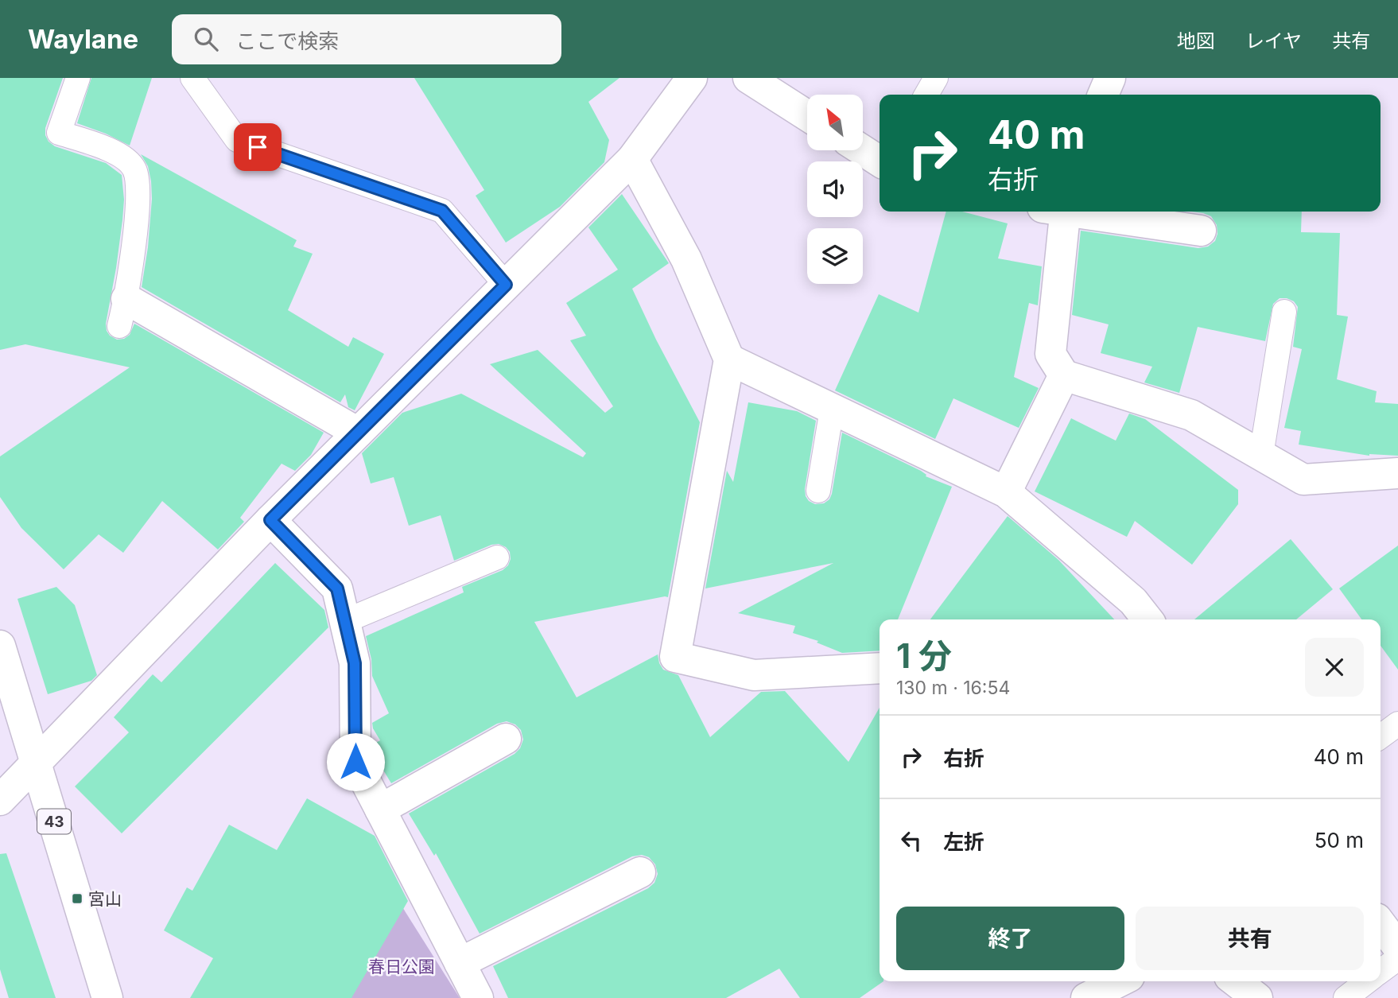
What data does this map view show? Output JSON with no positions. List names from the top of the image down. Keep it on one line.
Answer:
{"streets":{"street":["43"]},"parks":["春日公園"],"places":{"transit":["宮山"]},"north":"top left","page":{"header":"Waylane","search":"ここで検索","nav":["地図","レイヤ","共有"],"turn":["40 m","右折"],"heading":["1 分","130 m · 16:54"],"list":[{"name":"右折","value":"40 m"},{"name":"左折","value":"50 m"}],"buttons":["終了","共有"]}}
